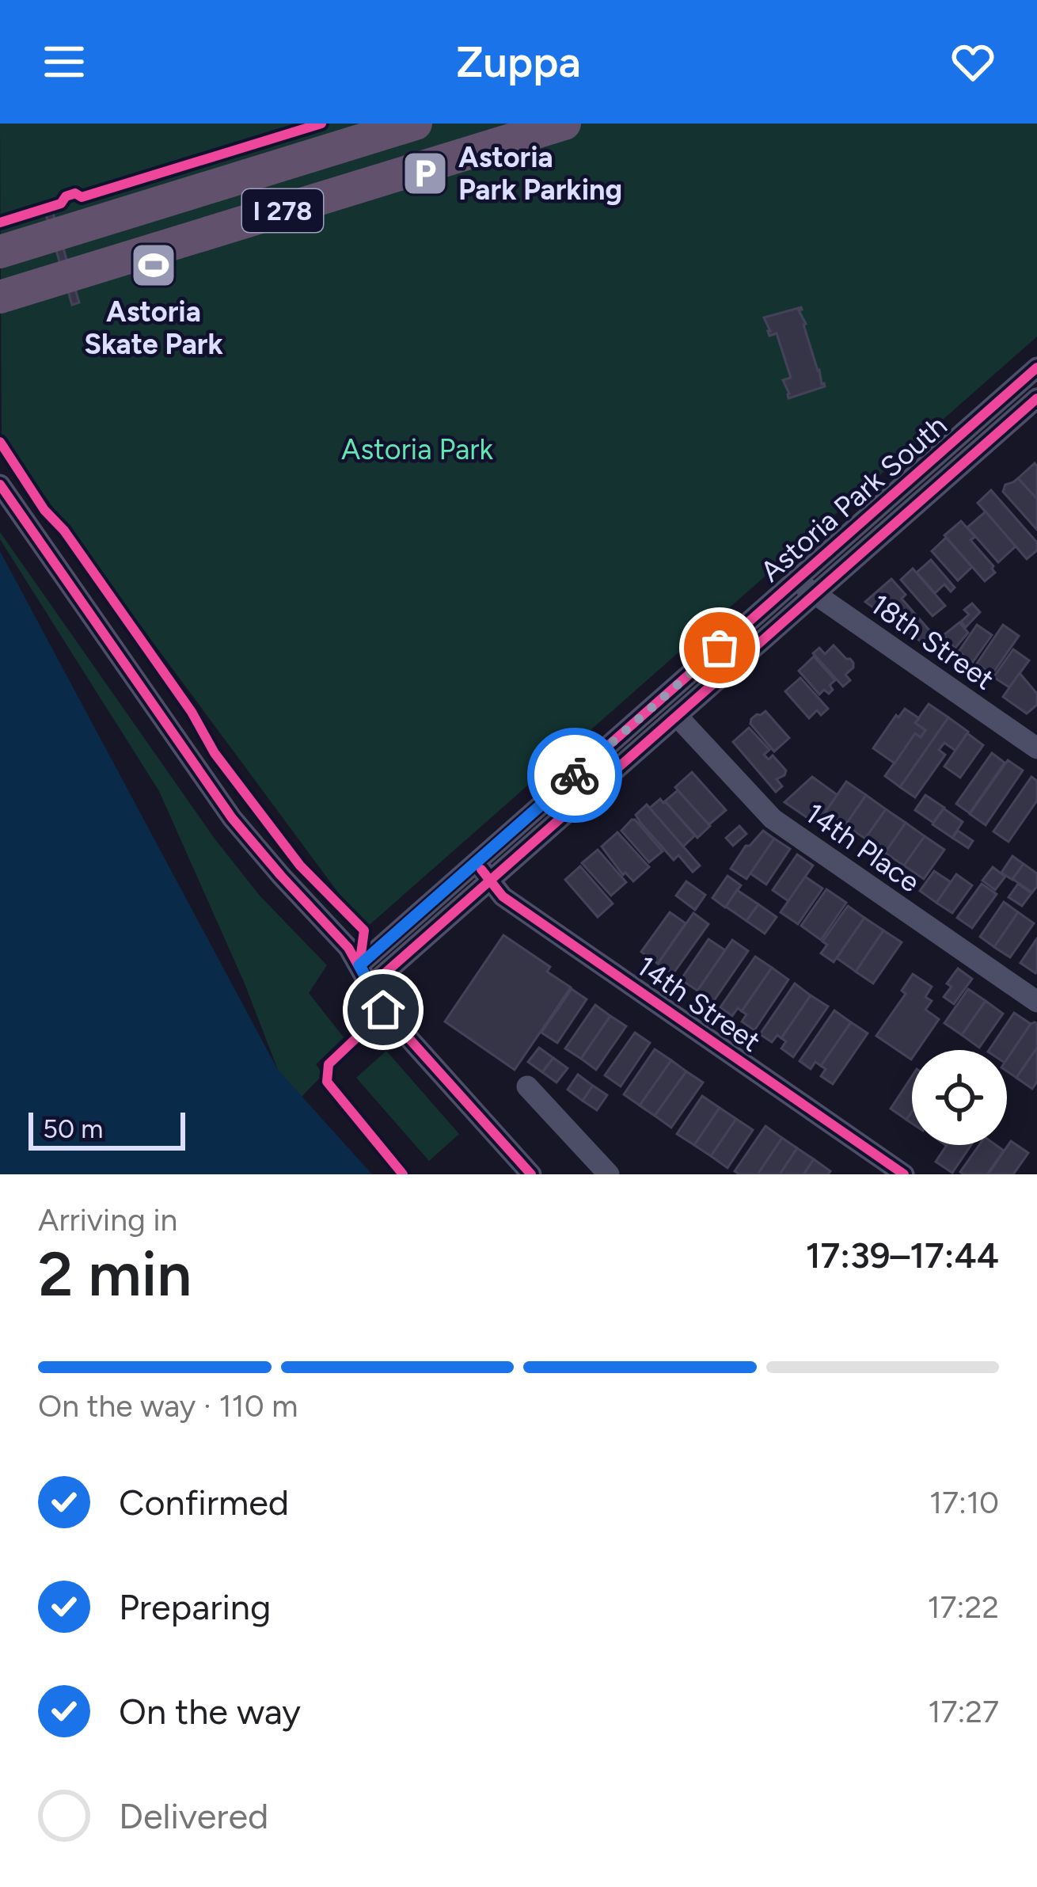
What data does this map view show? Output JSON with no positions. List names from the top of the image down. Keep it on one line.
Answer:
{"streets":{"highway":["I 278"],"street":["Astoria Park South","18th Street","14th Place","14th Street"]},"crossings":[["Astoria Park South","18th Street"],["Astoria Park South","14th Place"],["Astoria Park South","14th Street"]],"parks":["Astoria Park"],"places":{"parking":["Astoria Park Parking"],"sports":["Astoria Skate Park"]},"scale_bar":"50 m","page":{"header":"Zuppa","scale":"50 m","heading":["2 min","Arriving in","17:39–17:44"],"bar":"On the way · 110 m","list":[["Confirmed","17:10"],["Preparing","17:22"],["On the way","17:27"],"Delivered"]}}
